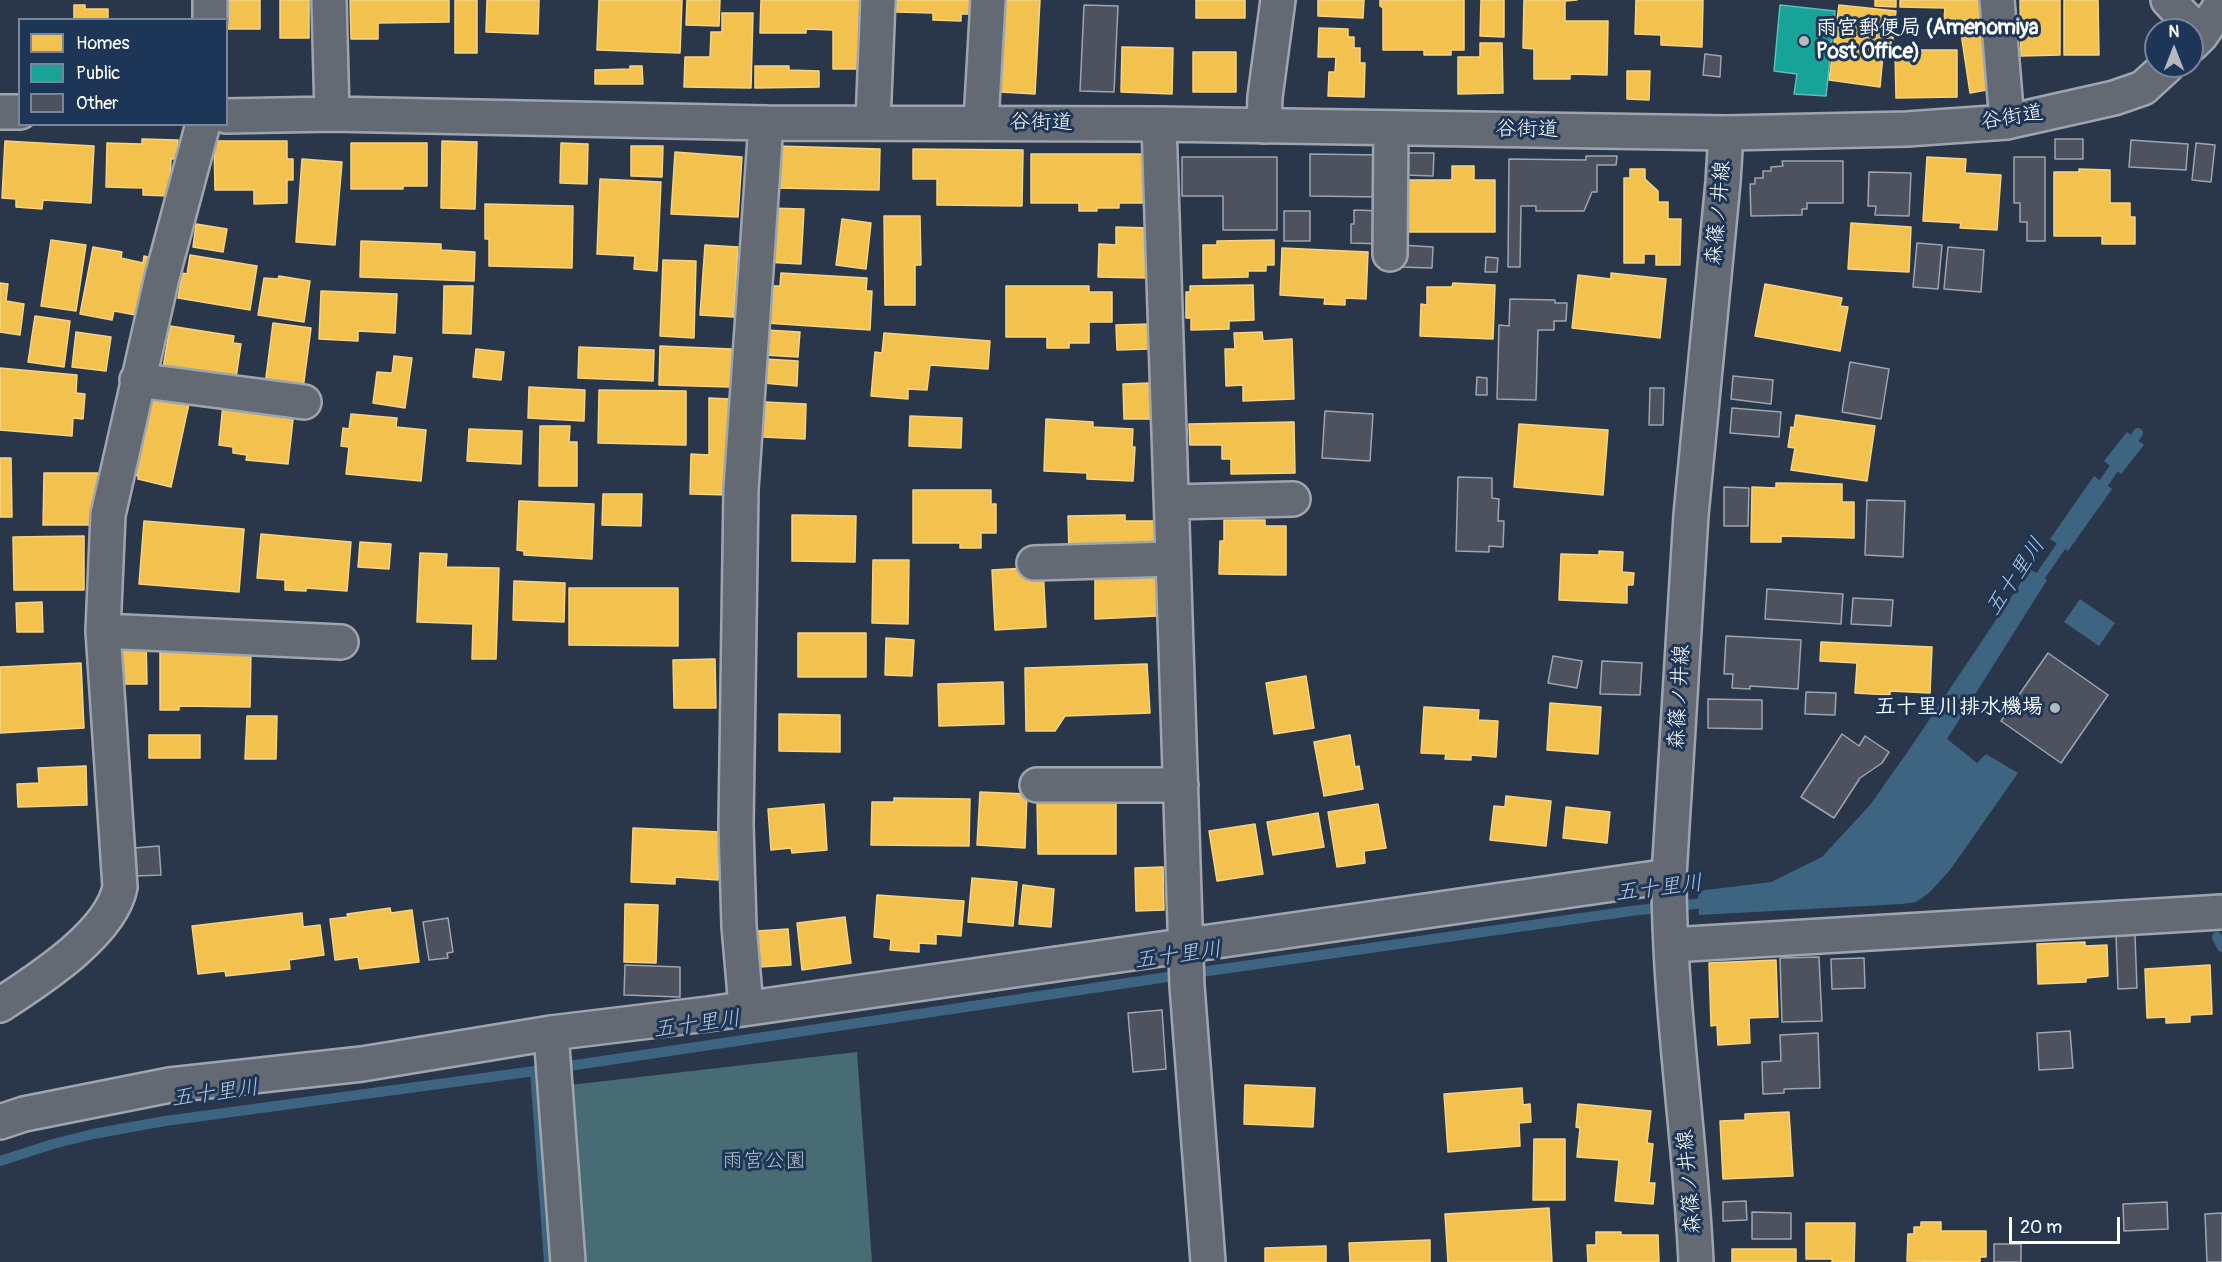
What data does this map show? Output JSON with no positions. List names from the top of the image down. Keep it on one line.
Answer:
{"streets":{"street":["谷街道","森篠ノ井線"]},"crossings":[["谷街道","森篠ノ井線"]],"water":["五十里川"],"parks":["雨宮公園"],"places":["雨宮郵便局 (Amenomiya Post Office)","五十里川排水機場"],"legend":["Homes","Public","Other"],"scale_bar":"20 m","north":"top"}
